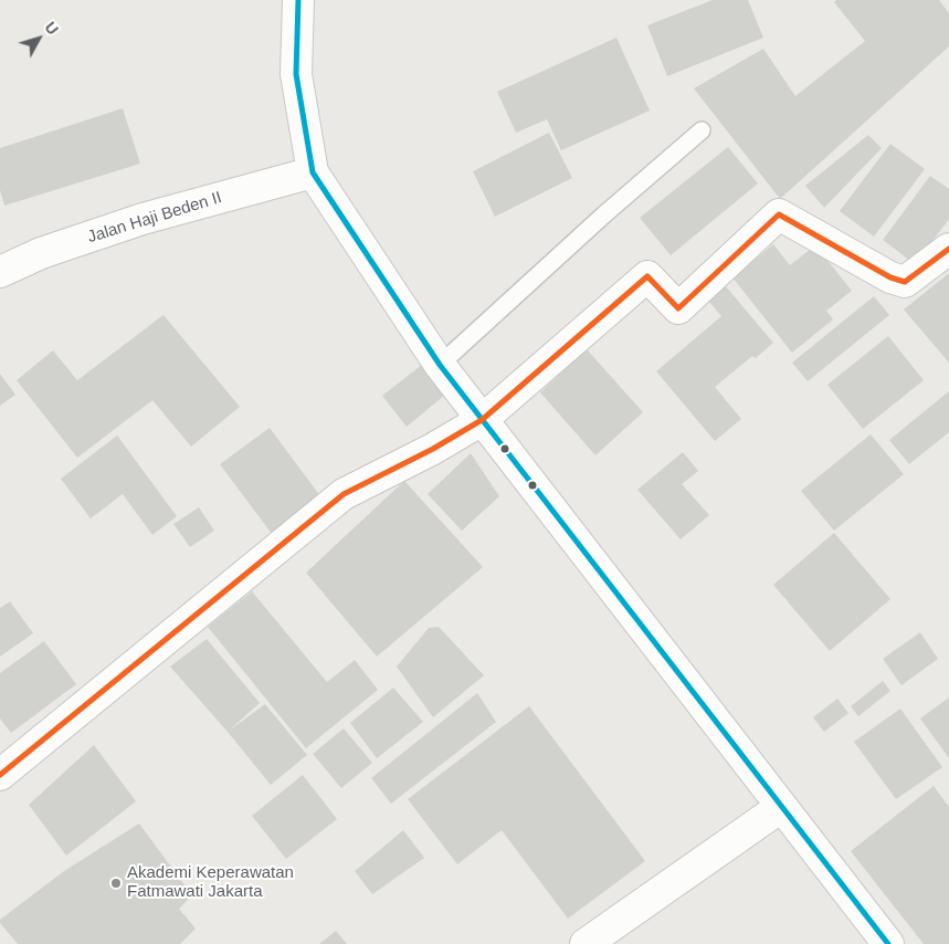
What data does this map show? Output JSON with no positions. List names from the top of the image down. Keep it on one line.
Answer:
{"streets":{"street":["Jalan Haji Beden II"]},"places":["Akademi Keperawatan Fatmawati Jakarta"],"north":"top right"}
